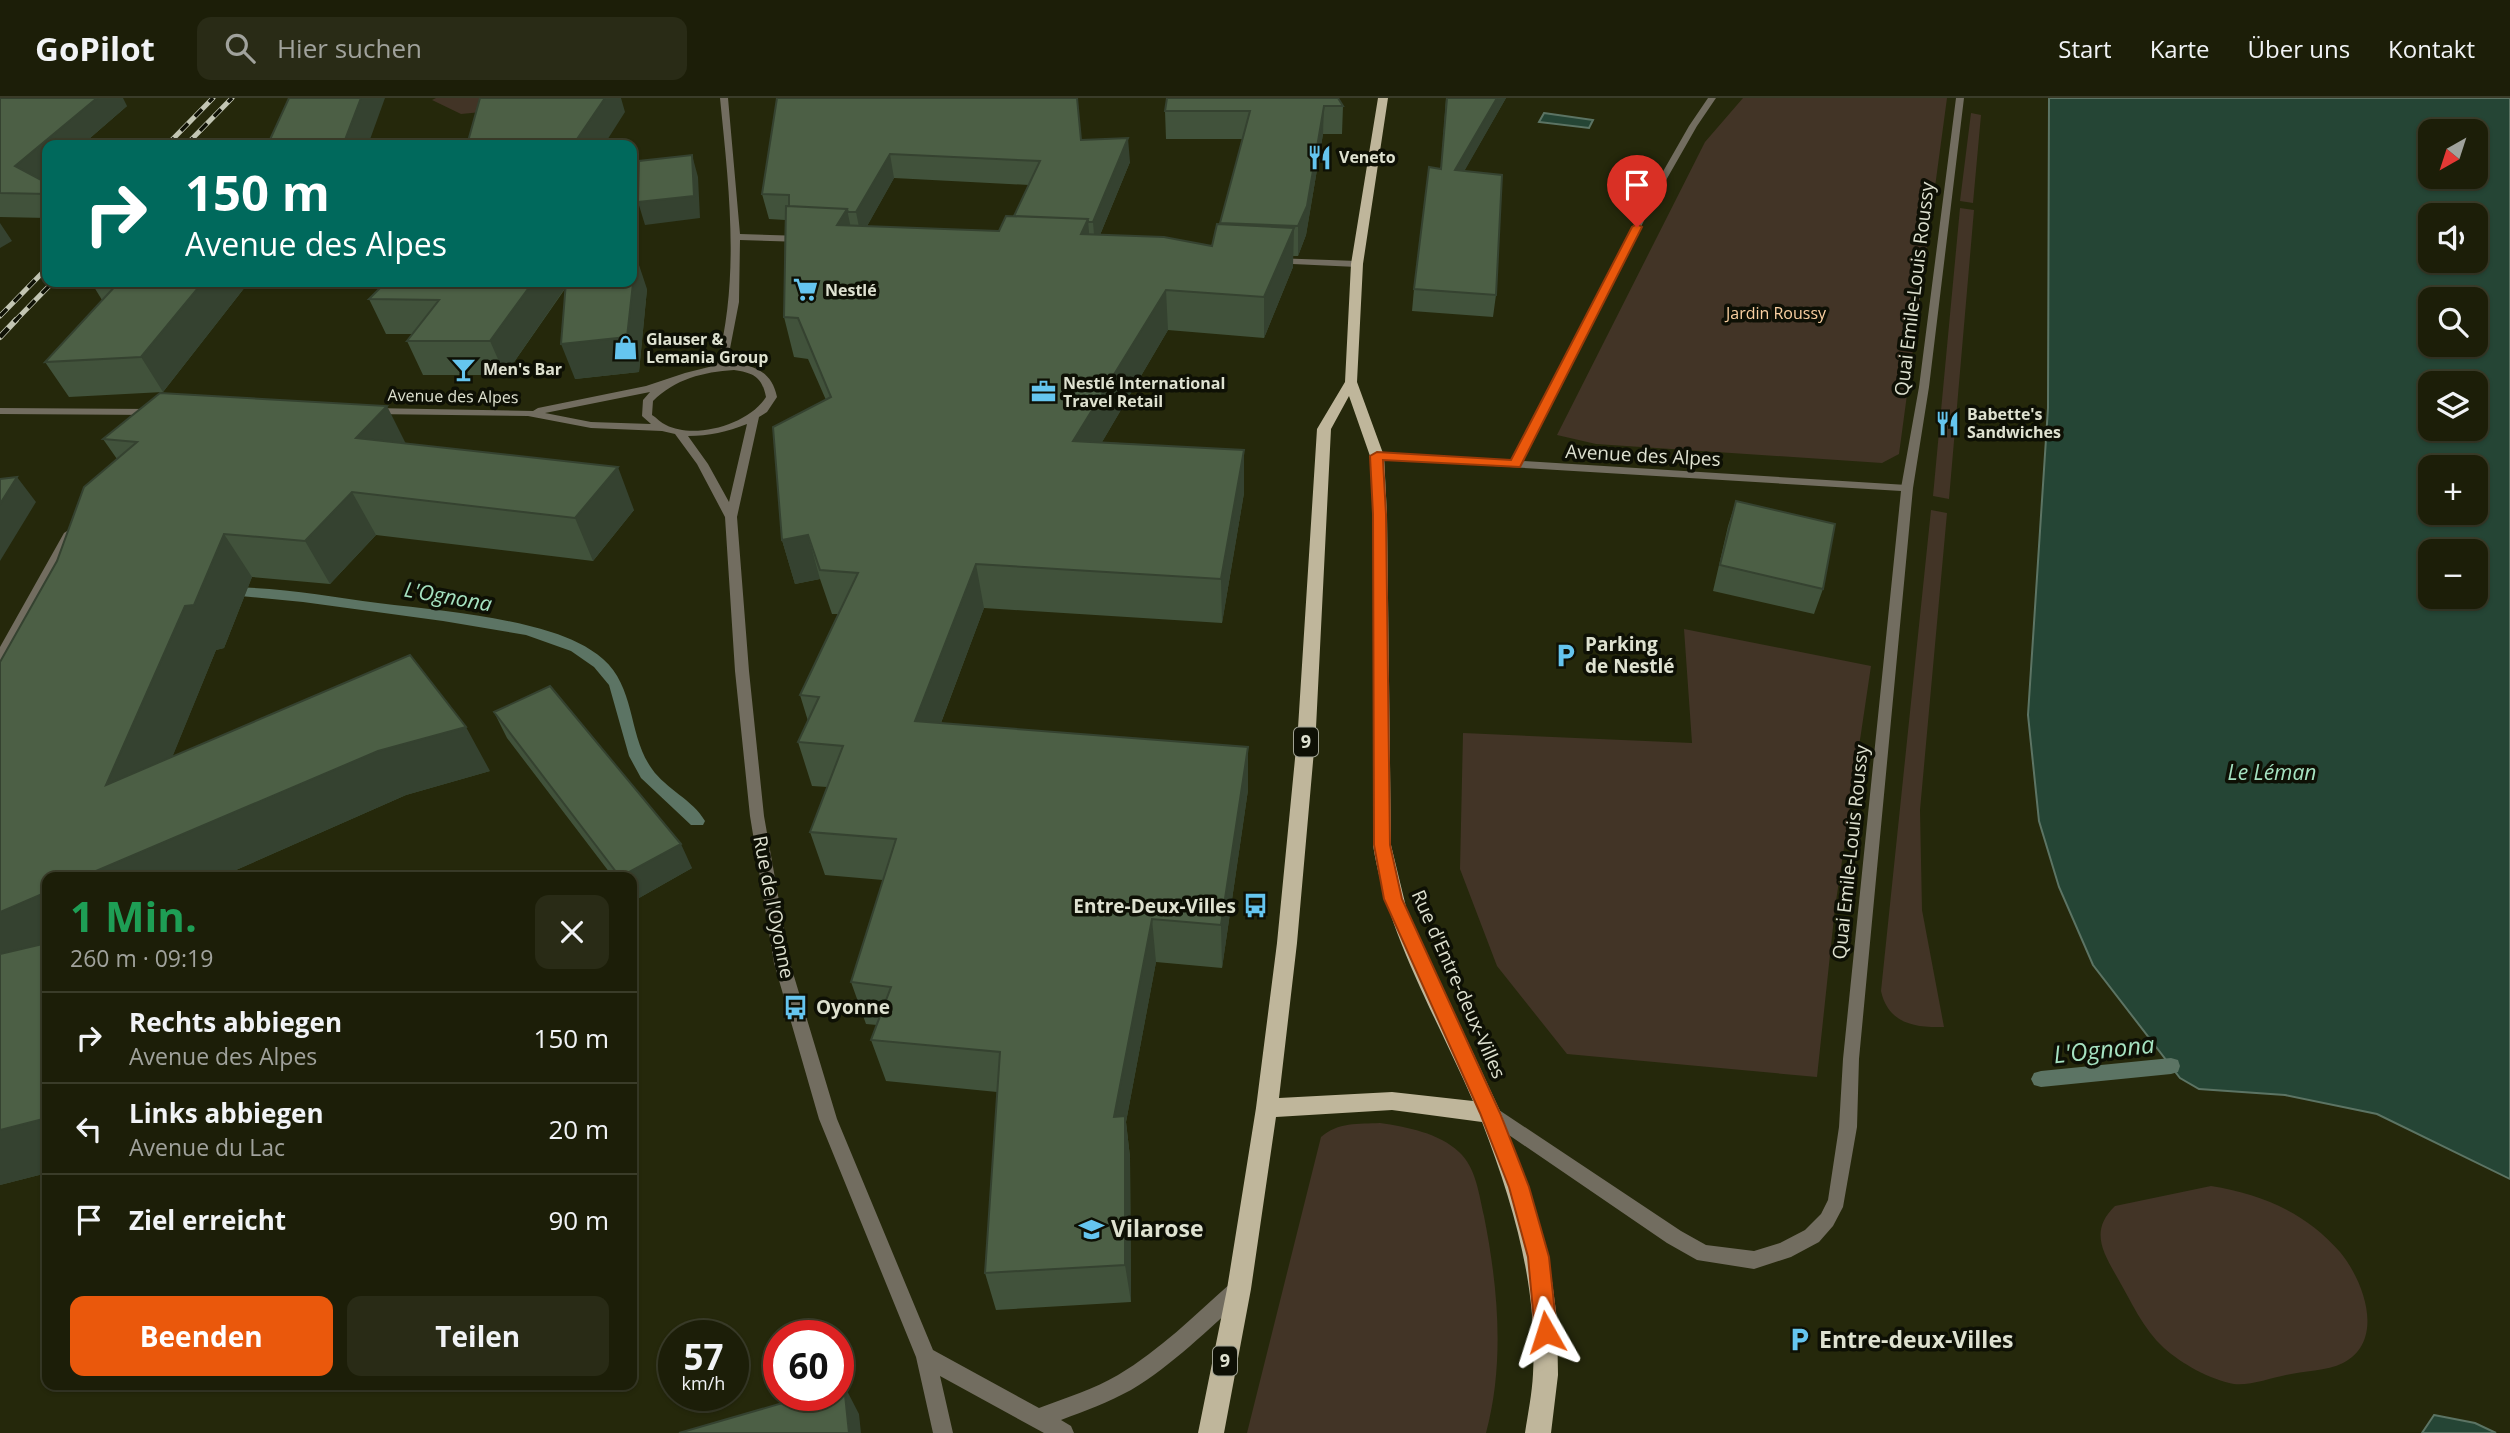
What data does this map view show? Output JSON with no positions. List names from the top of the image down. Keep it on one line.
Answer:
{"streets":{"main road":["9","Rue d'Entre-deux-Villes"],"street":["Quai Emile-Louis Roussy","Avenue des Alpes","Rue de l'Oyonne"]},"crossings":[["Quai Emile-Louis Roussy","Avenue des Alpes"],["Quai Emile-Louis Roussy","Rue d'Entre-deux-Villes"],["Avenue des Alpes","Rue de l'Oyonne"],["Avenue des Alpes","Rue d'Entre-deux-Villes"]],"water":["L'Ognona","Le Léman"],"parks":["Jardin Roussy"],"places":{"restaurant":["Veneto","Babette's Sandwiches"],"supermarket":["Nestlé"],"shop":["Glauser & Lemania Group"],"bar":["Men's Bar"],"office":["Nestlé International Travel Retail"],"parking":["Parking de Nestlé","Entre-deux-Villes"],"bus stop":["Entre-Deux-Villes","Oyonne"],"school or university":["Vilarose"]},"north":"bottom left","page":{"header":"GoPilot","search":"Hier suchen","nav":["Start","Karte","Über uns","Kontakt"],"map_buttons":["+","−"],"turn":["150 m","Avenue des Alpes"],"heading":["1 Min.","260 m · 09:19"],"list":[{"name":"Rechts abbiegen","note":"Avenue des Alpes","value":"150 m"},{"name":"Links abbiegen","note":"Avenue du Lac","value":"20 m"},{"name":"Ziel erreicht","value":"90 m"}],"buttons":["Beenden","Teilen"],"speed":"57 km/h","limit":"60"}}
